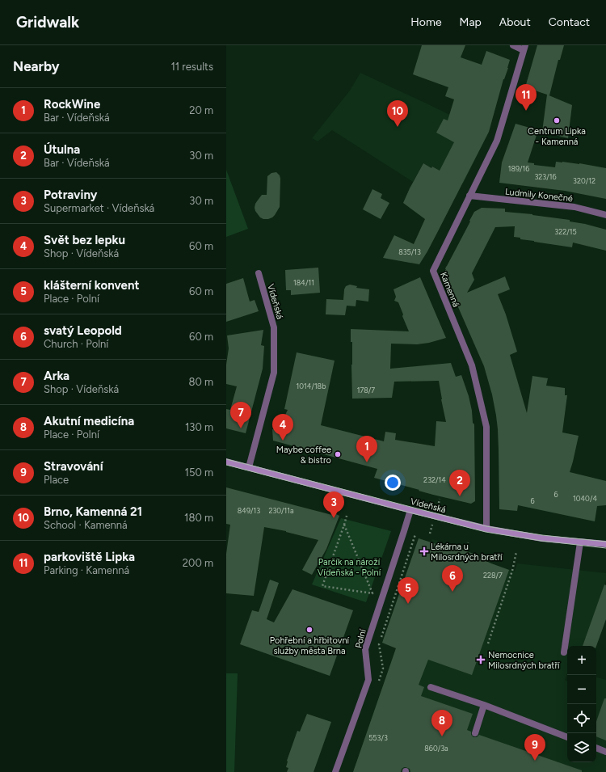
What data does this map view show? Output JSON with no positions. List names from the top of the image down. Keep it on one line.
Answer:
{"streets":{"main road":["Vídeňská"],"street":["Ludmily Konečné","Kamenná","Polní"]},"crossings":[["Ludmily Konečné","Kamenná"],["Kamenná","Vídeňská"],["Vídeňská","Polní"]],"parks":["Parčík na nároží Vídeňská - Polní"],"places":{"other":["Centrum Lipka - Kamenná","Maybe coffee & bistro","Pohřební a hřbitovní služby města Brna"],"health":["Lékárna u Milosrdných bratří","Nemocnice Milosrdných bratří"]},"house_numbers":["189/16","323/16","320/12","322/15","835/13","184/11","1014/18b","178/7","232/14","6","1040/4","6","849/13","230/11a","228/7","553/3","860/3a"],"page":{"header":"Gridwalk","nav":["Home","Map","About","Contact"],"heading":["Nearby","11 results"],"pins":["11","10","7","4","1","2","3","6","5","8","9"],"list":[{"mark":"1","name":"RockWine","note":"Bar · Vídeňská","value":"20 m"},{"mark":"2","name":"Útulna","note":"Bar · Vídeňská","value":"30 m"},{"mark":"3","name":"Potraviny","note":"Supermarket · Vídeňská","value":"30 m"},{"mark":"4","name":"Svět bez lepku","note":"Shop · Vídeňská","value":"60 m"},{"mark":"5","name":"klášterní konvent","note":"Place · Polní","value":"60 m"},{"mark":"6","name":"svatý Leopold","note":"Church · Polní","value":"60 m"},{"mark":"7","name":"Arka","note":"Shop · Vídeňská","value":"80 m"},{"mark":"8","name":"Akutní medicína","note":"Place · Polní","value":"130 m"},{"mark":"9","name":"Stravování","note":"Place","value":"150 m"},{"mark":"10","name":"Brno, Kamenná 21","note":"School · Kamenná","value":"180 m"},{"mark":"11","name":"parkoviště Lipka","note":"Parking · Kamenná","value":"200 m"}],"map_buttons":["+","−"]}}
